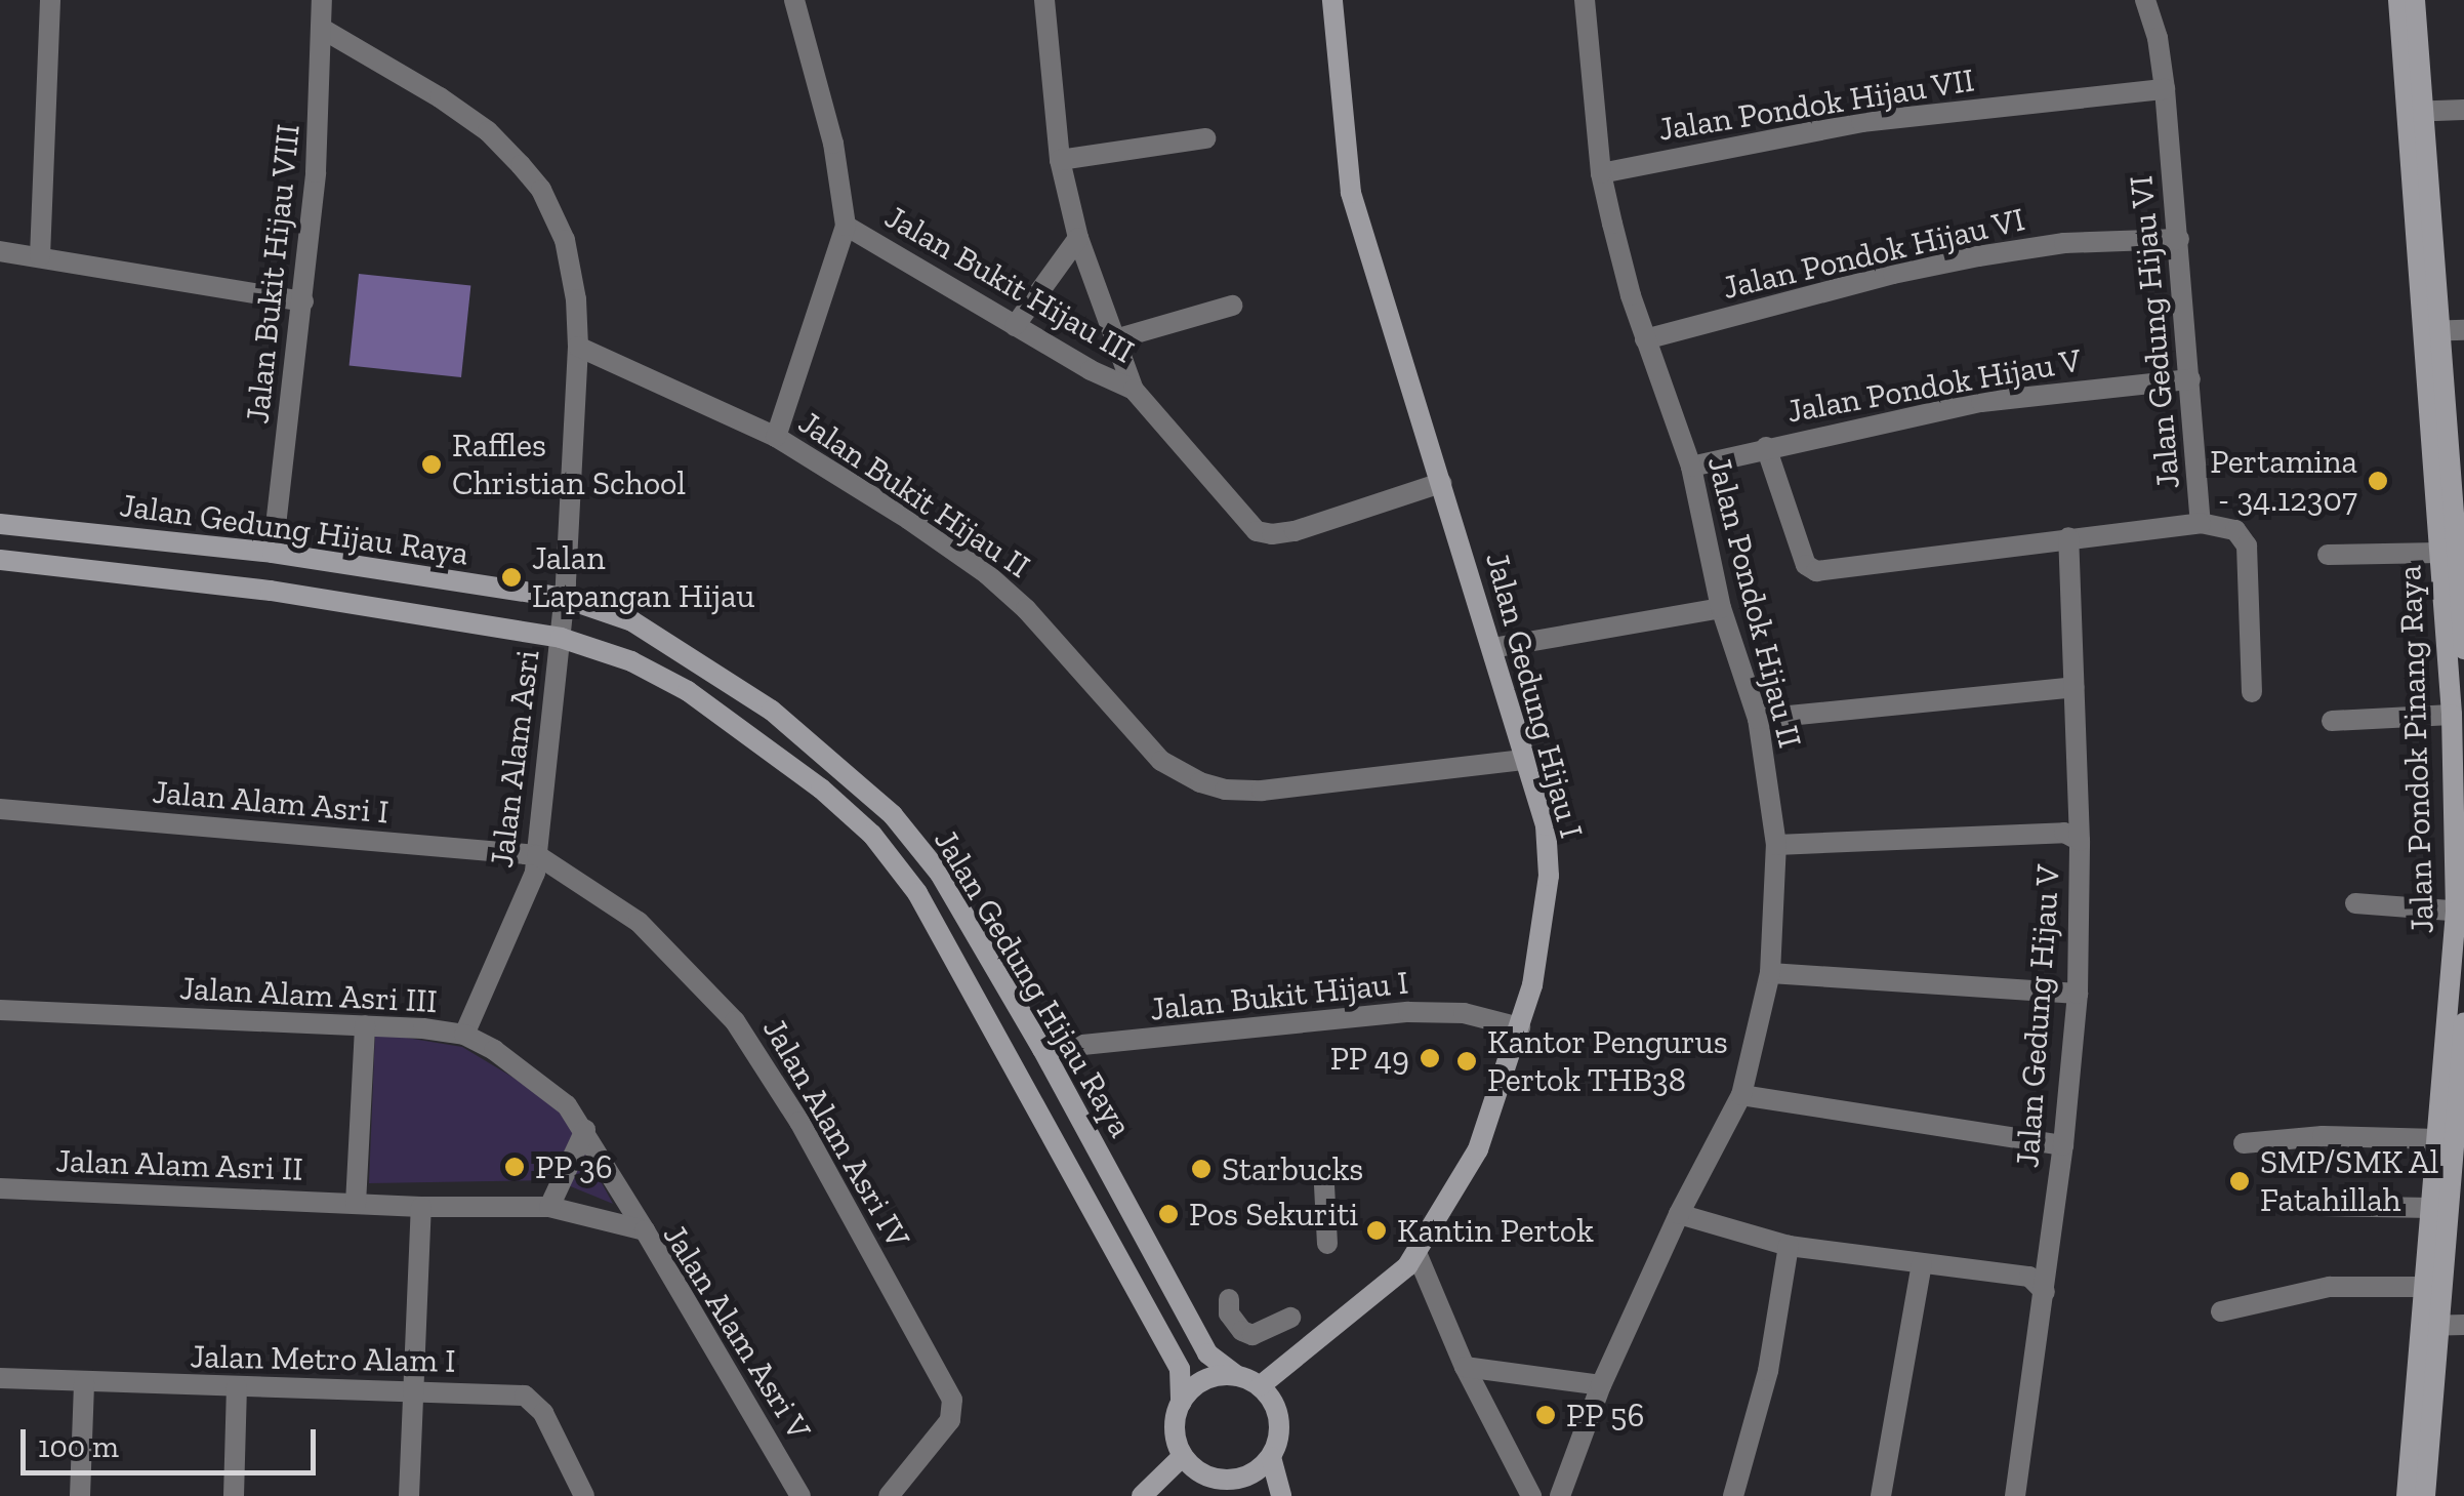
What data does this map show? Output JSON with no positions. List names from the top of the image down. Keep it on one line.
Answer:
{"streets":{"main road":["Jalan Gedung Hijau Raya","Jalan Gedung Hijau I","Jalan Pondok Pinang Raya"],"street":["Jalan Pondok Hijau VII","Jalan Pondok Hijau VI","Jalan Bukit Hijau VIII","Jalan Bukit Hijau III","Jalan Gedung Hijau VI","Jalan Pondok Hijau V","Jalan Bukit Hijau II","Jalan Pondok Hijau II","Jalan Alam Asri","Jalan Alam Asri I","Jalan Alam Asri III","Jalan Bukit Hijau I","Jalan Gedung Hijau V","Jalan Alam Asri IV","Jalan Alam Asri II","Jalan Alam Asri V","Jalan Metro Alam I"]},"crossings":[["Jalan Pondok Hijau VII","Jalan Gedung Hijau VI"],["Jalan Pondok Hijau VII","Jalan Pondok Hijau II"],["Jalan Pondok Hijau VI","Jalan Gedung Hijau VI"],["Jalan Pondok Hijau VI","Jalan Pondok Hijau II"],["Jalan Bukit Hijau VIII","Jalan Gedung Hijau Raya"],["Jalan Bukit Hijau III","Jalan Gedung Hijau I"],["Jalan Gedung Hijau VI","Jalan Pondok Hijau V"],["Jalan Pondok Hijau V","Jalan Pondok Hijau II"],["Jalan Bukit Hijau II","Jalan Gedung Hijau I"],["Jalan Gedung Hijau Raya","Jalan Gedung Hijau I"],["Jalan Gedung Hijau Raya","Jalan Alam Asri"],["Jalan Gedung Hijau Raya","Jalan Bukit Hijau I"],["Jalan Gedung Hijau I","Jalan Bukit Hijau I"],["Jalan Alam Asri","Jalan Alam Asri I"],["Jalan Alam Asri","Jalan Alam Asri III"],["Jalan Alam Asri","Jalan Alam Asri IV"],["Jalan Alam Asri I","Jalan Alam Asri IV"],["Jalan Alam Asri III","Jalan Alam Asri V"],["Jalan Alam Asri II","Jalan Alam Asri V"]],"places":["Raffles Christian School","Pertamina - 34.12307","Jalan Lapangan Hijau","PP 49","Kantor Pengurus Pertok THB38","PP 36","Starbucks","SMP/SMK Al Fatahillah","Pos Sekuriti","Kantin Pertok","PP 56"],"scale_bar":"100 m"}
